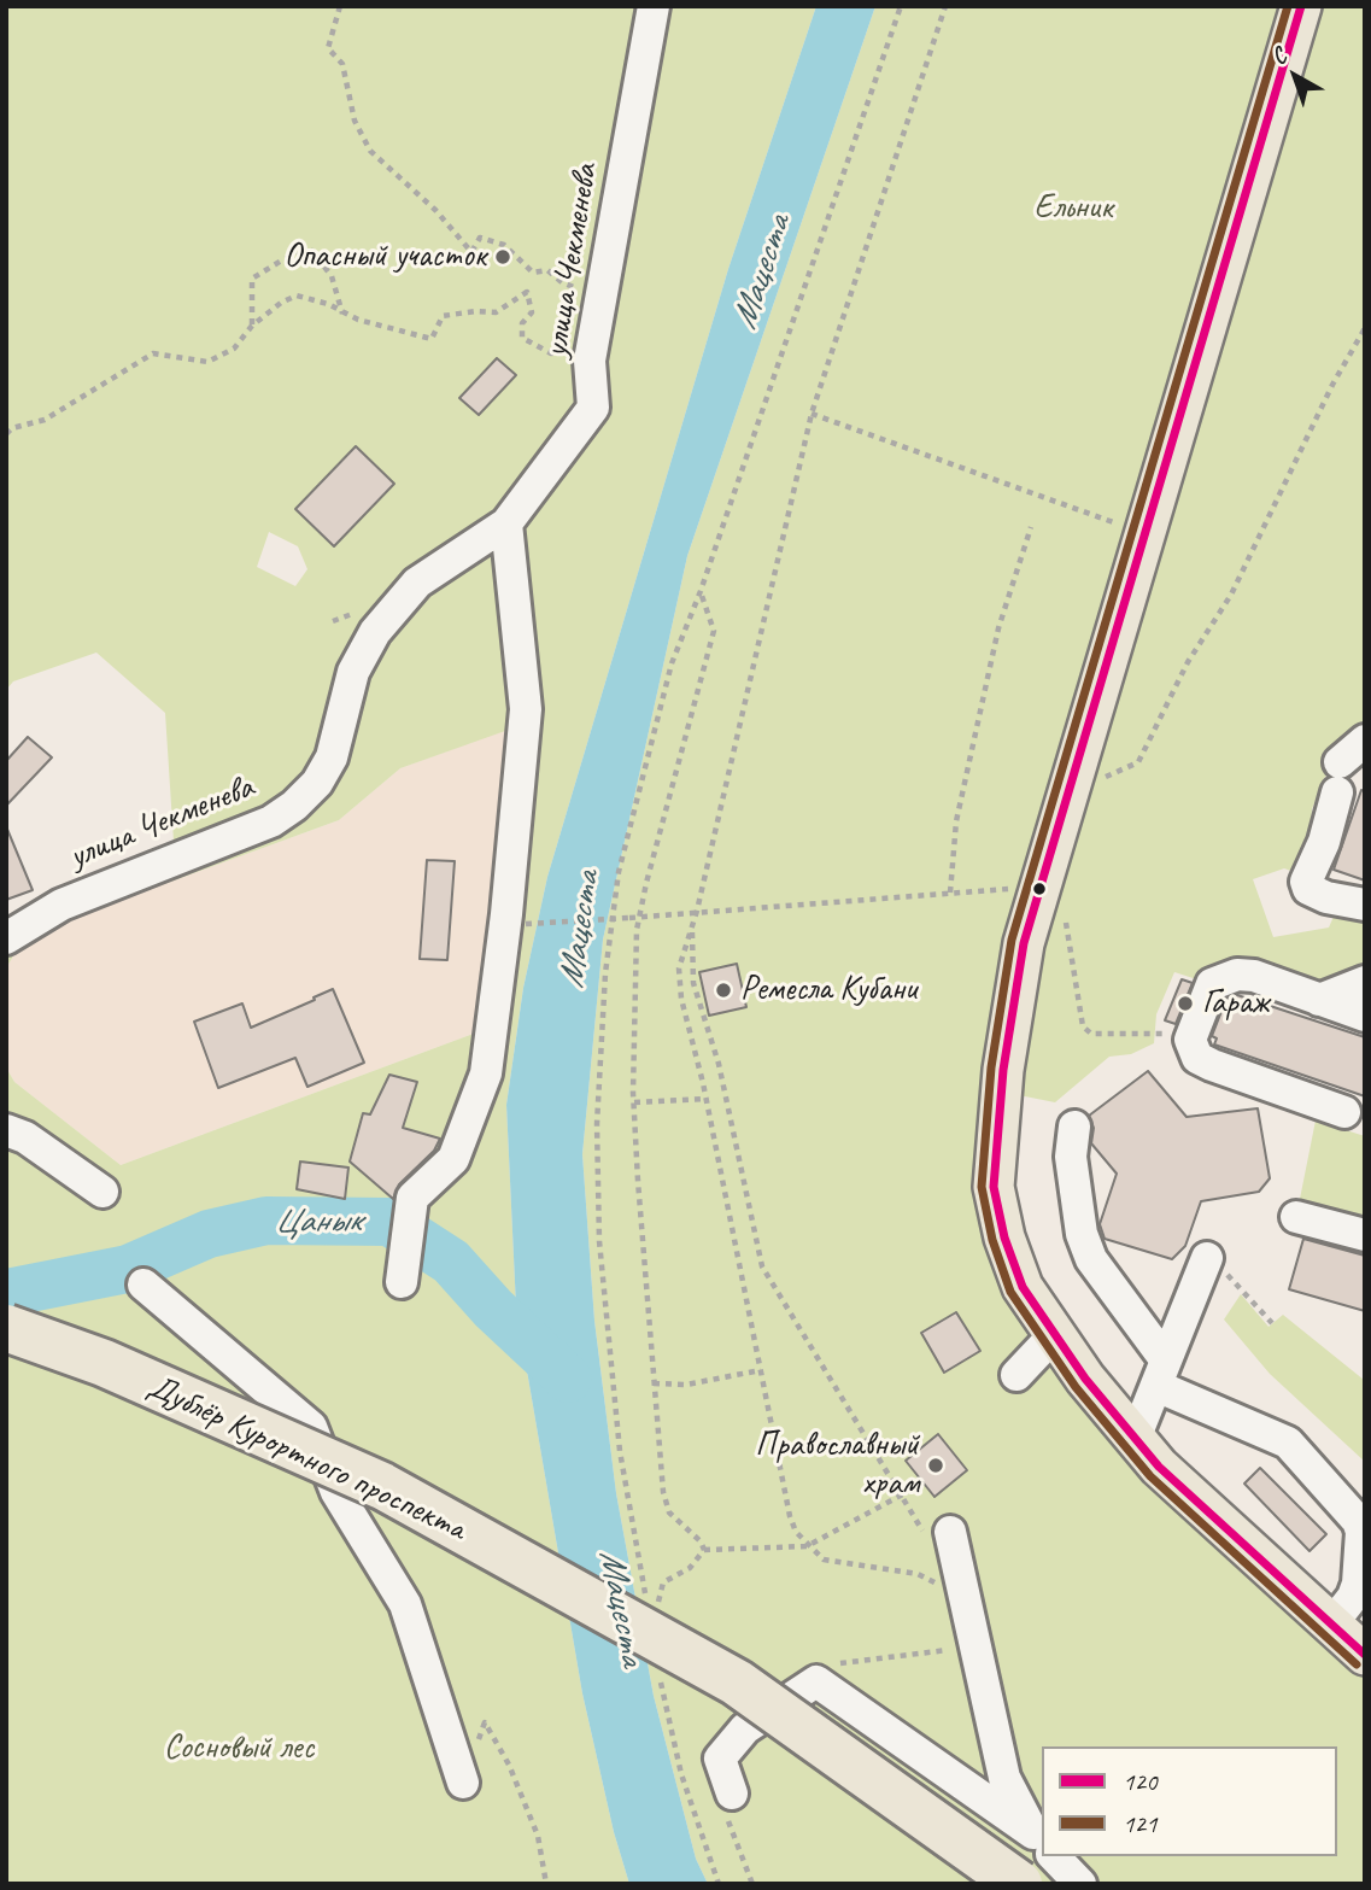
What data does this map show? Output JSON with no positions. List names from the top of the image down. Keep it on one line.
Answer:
{"streets":{"highway":["Дублёр Курортного проспекта"],"street":["улица Чекменева"]},"water":["Мацеста","Цанык"],"parks":["Ельник","Сосновый лес"],"places":["Опасный участок","Ремесла Кубани","Гараж","Православный храм"],"lines":["transit line 120","transit line 121"],"legend":["120","121"],"north":"top left"}
